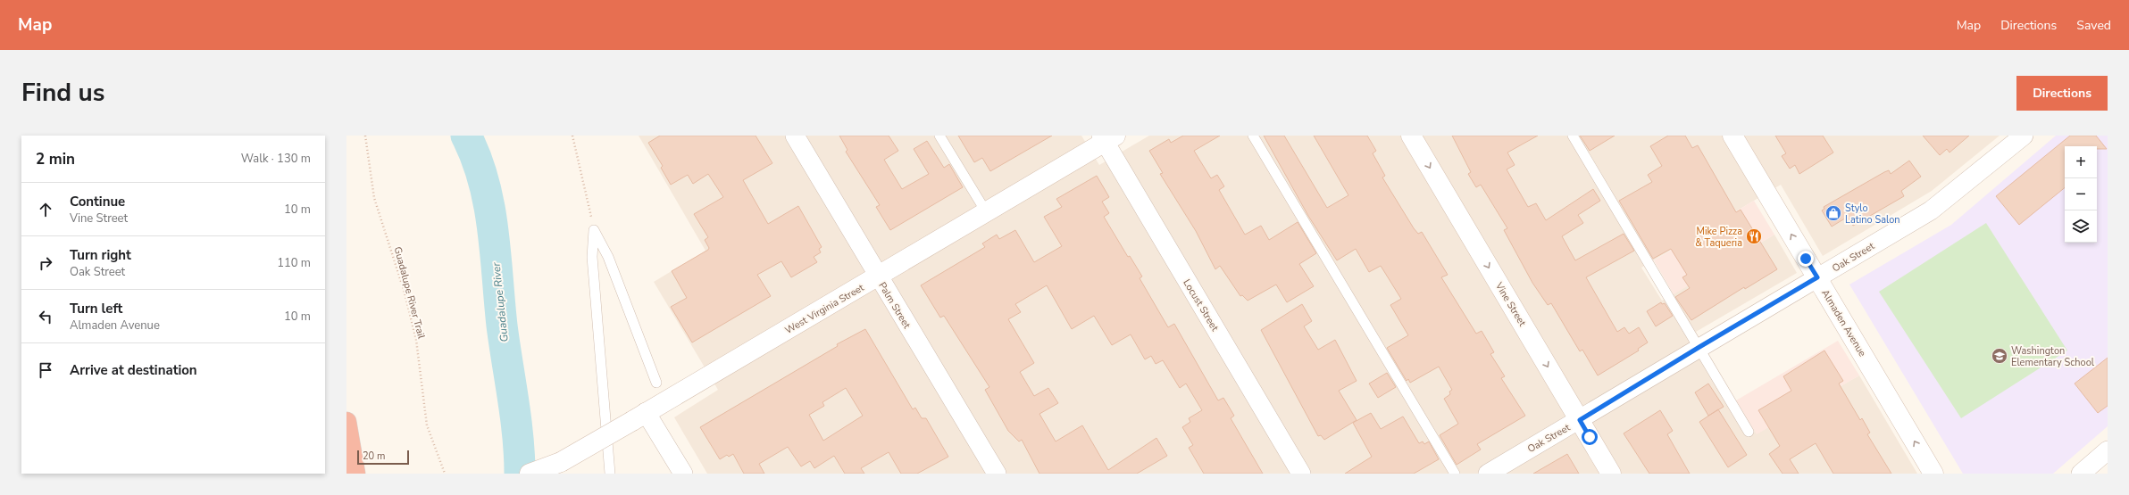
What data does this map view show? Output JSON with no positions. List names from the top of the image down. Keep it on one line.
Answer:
{"streets":{"main road":["Vine Street","West Virginia Street","Almaden Avenue"],"street":["Oak Street","Palm Street","Locust Street"],"path":["Guadalupe River Trail"]},"crossings":[["Oak Street","Vine Street"],["Oak Street","Almaden Avenue"],["Palm Street","West Virginia Street"],["Locust Street","West Virginia Street"]],"one_way":["Vine Street","Almaden Avenue"],"water":["Guadalupe River"],"places":{"shop":["Stylo Latino Salon"],"restaurant":["Mike Pizza & Taqueria"],"school or university":["Washington Elementary School"]},"scale_bar":"20 m","page":{"header":"Map","nav":["Map","Directions","Saved"],"title":"Find us","buttons":"Directions","heading":["2 min","Walk · 130 m"],"map_buttons":["+","−"],"list":[["Continue","Vine Street","10 m"],["Turn right","Oak Street","110 m"],["Turn left","Almaden Avenue","10 m"],"Arrive at destination"],"scale":"20 m"}}
